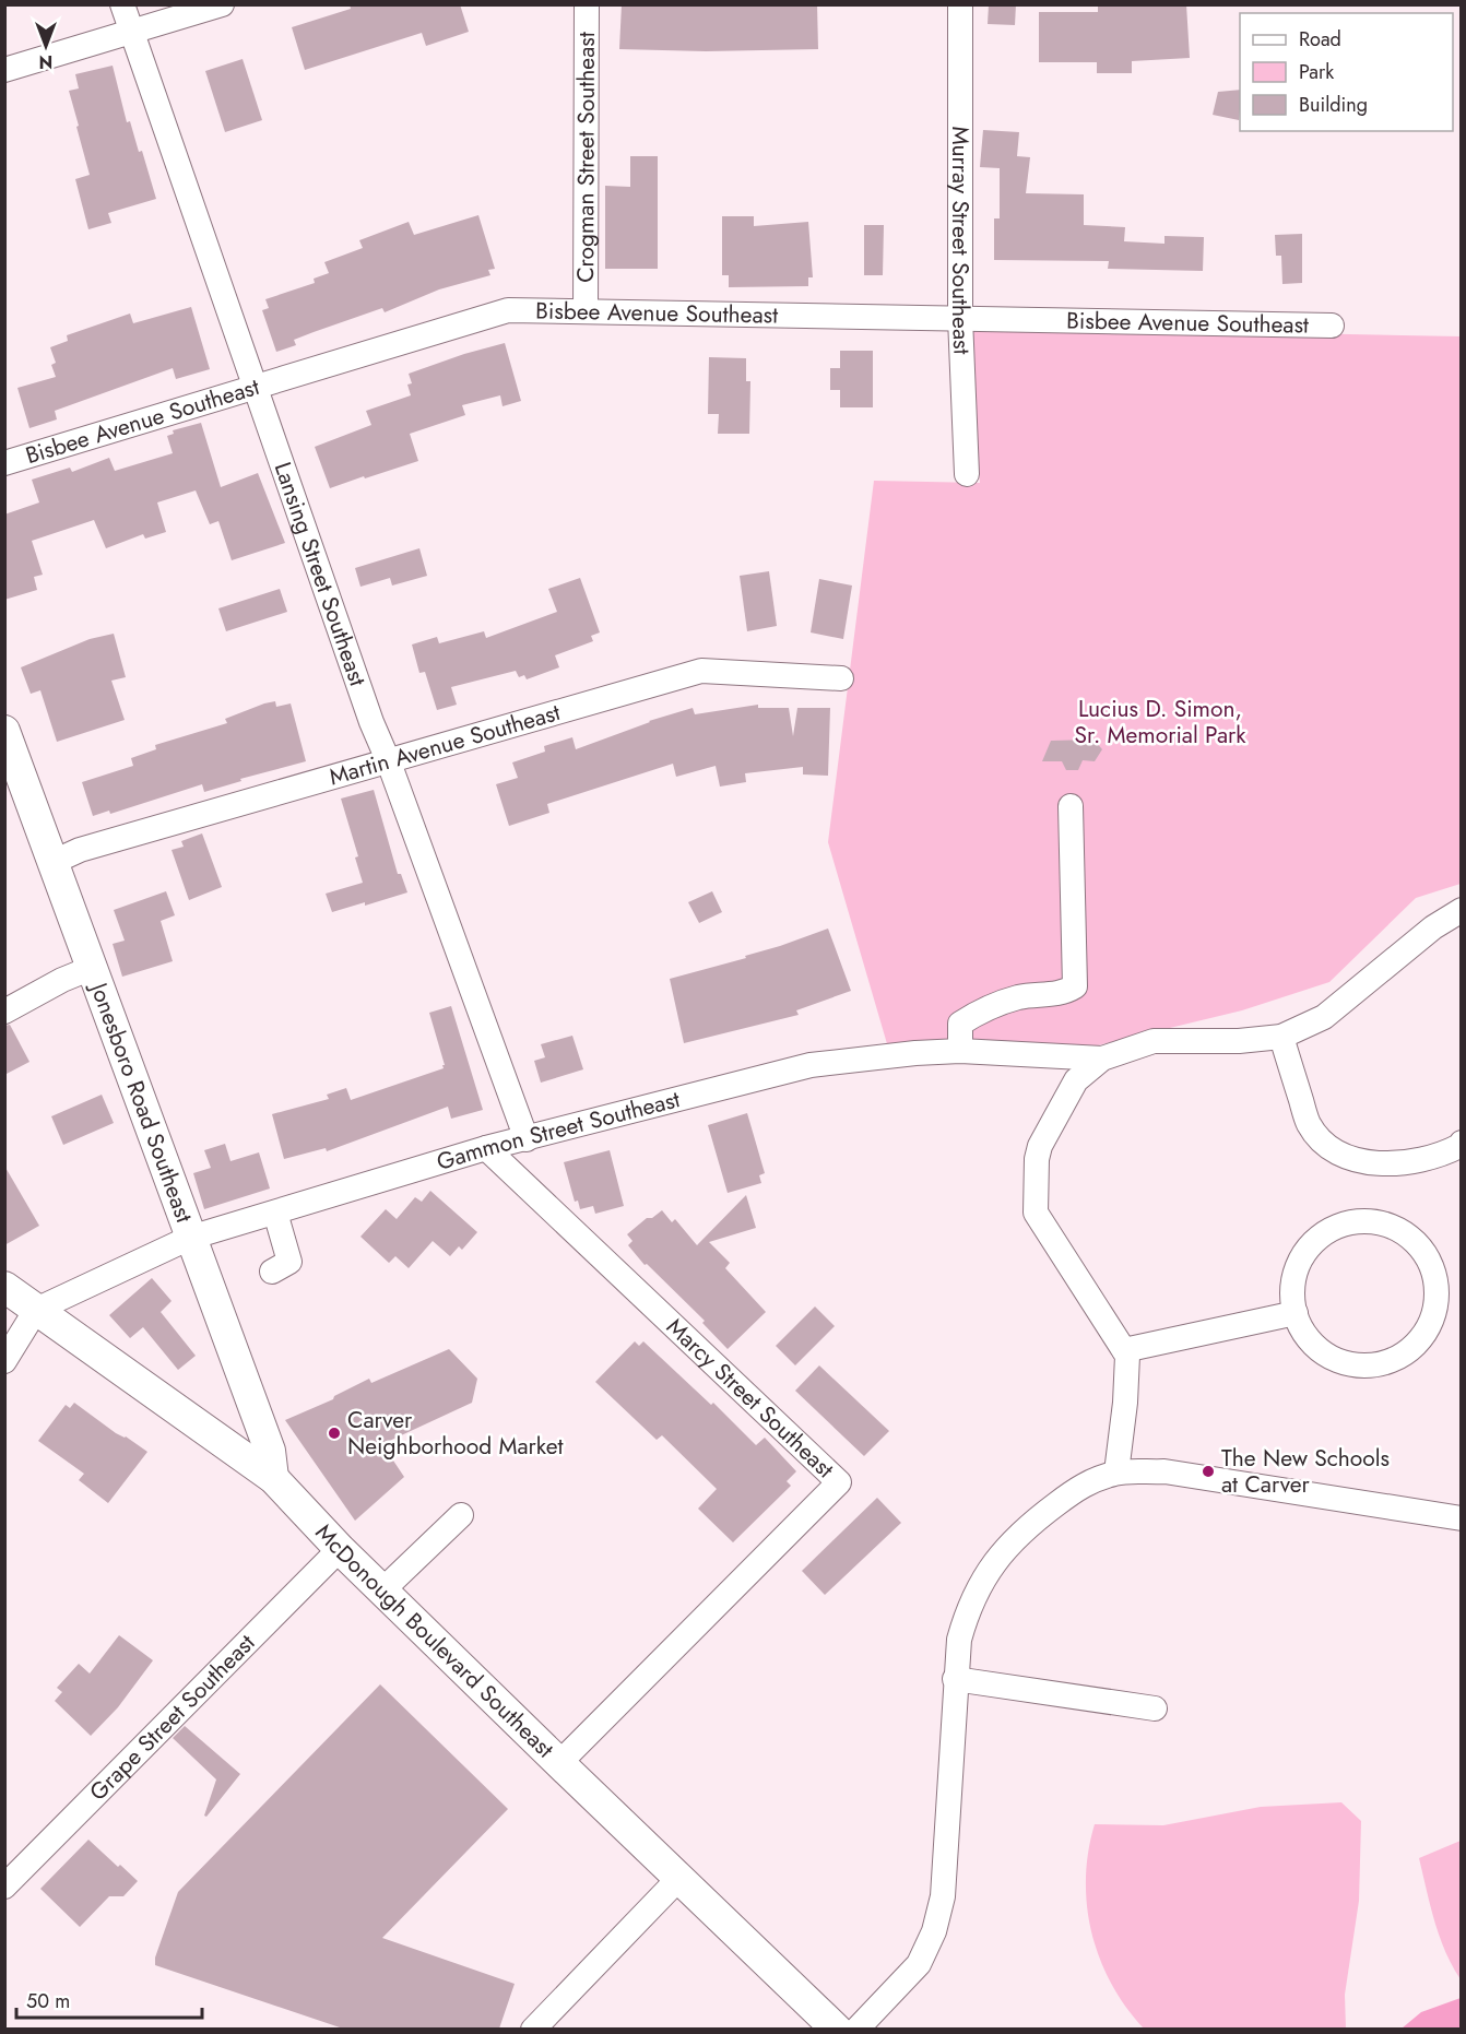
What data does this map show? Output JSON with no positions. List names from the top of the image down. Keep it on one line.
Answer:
{"streets":{"main road":["Jonesboro Road Southeast","McDonough Boulevard Southeast"],"street":["Crogman Street Southeast","Murray Street Southeast","Bisbee Avenue Southeast","Lansing Street Southeast","Martin Avenue Southeast","Gammon Street Southeast","Marcy Street Southeast","Grape Street Southeast"]},"crossings":[["Crogman Street Southeast","Bisbee Avenue Southeast"],["Murray Street Southeast","Bisbee Avenue Southeast"],["Bisbee Avenue Southeast","Lansing Street Southeast"],["Lansing Street Southeast","Martin Avenue Southeast"],["Lansing Street Southeast","Gammon Street Southeast"],["Martin Avenue Southeast","Jonesboro Road Southeast"],["Jonesboro Road Southeast","Gammon Street Southeast"],["Jonesboro Road Southeast","McDonough Boulevard Southeast"],["Gammon Street Southeast","Marcy Street Southeast"],["Gammon Street Southeast","McDonough Boulevard Southeast"],["Marcy Street Southeast","McDonough Boulevard Southeast"],["McDonough Boulevard Southeast","Grape Street Southeast"]],"parks":["Lucius D. Simon, Sr. Memorial Park"],"places":["Carver Neighborhood Market","The New Schools at Carver"],"legend":["Road","Park","Building"],"scale_bar":"50 m","north":"bottom"}
